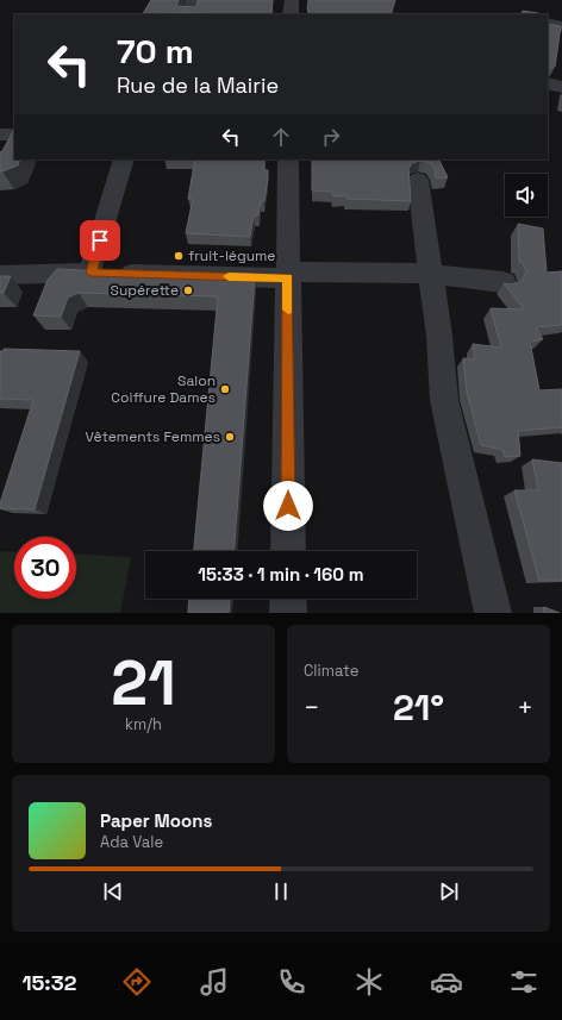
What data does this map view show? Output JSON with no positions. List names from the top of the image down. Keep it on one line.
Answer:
{"places":["fruit-légume","Supérette","Salon Coiffure Dames","Vêtements Femmes"],"page":{"turn":["70 m","Rue de la Mairie"],"limit":"30","trip":"15:33 · 1 min · 160 m","tile":[["21","km/h"],"Climate"],"heat":["−","21°","+"],"song":["Paper Moons","Ada Vale"],"tabs":"15:32"}}
